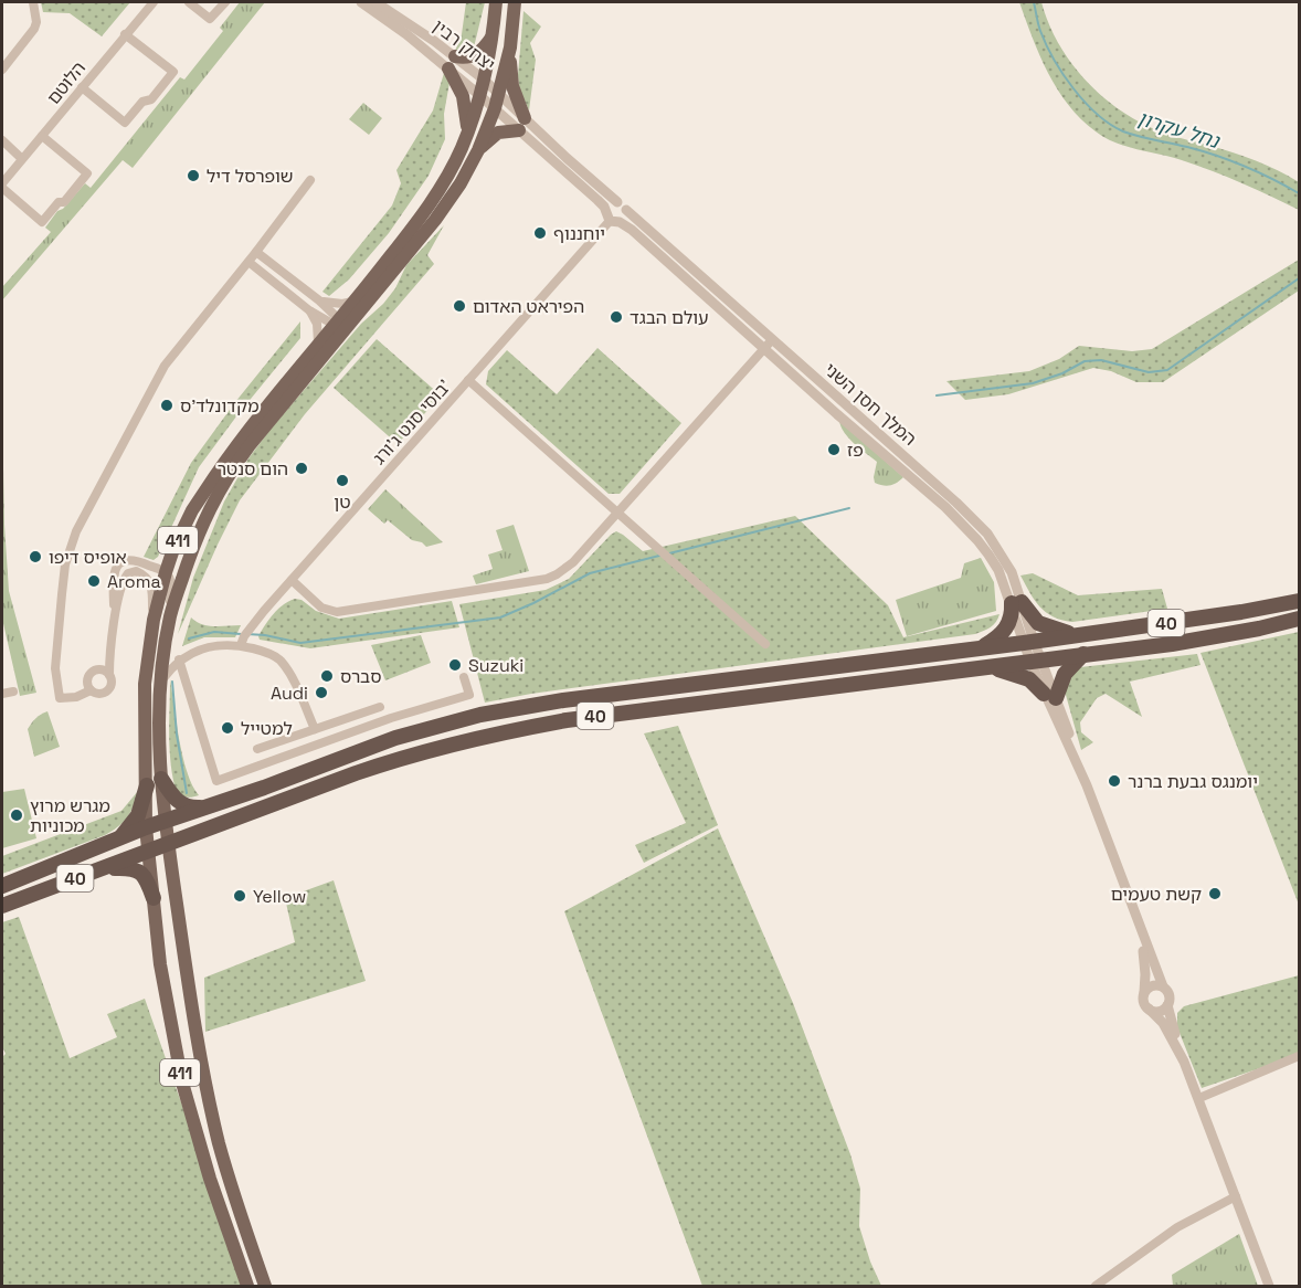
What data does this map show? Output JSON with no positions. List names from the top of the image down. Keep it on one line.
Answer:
{"streets":{"highway":["40"],"main road":["411"],"street":["יצחק רבין","הלוטם","המלך חסן השני","בוסי סנט ג'ורג'"]},"crossings":[["יצחק רבין","המלך חסן השני"],["יצחק רבין","411"],["המלך חסן השני","בוסי סנט ג'ורג'"],["המלך חסן השני","411"],["המלך חסן השני","40"],["411","40"]],"water":["נחל עקרון"],"places":["שופרסל דיל","יוחננוף","הפיראט האדום","עולם הבגד","מקדונלד'ס","פז","הום סנטר","טן","אופיס דיפו","Aroma","Suzuki","סברס","Audi","למטייל","יומנגס גבעת ברנר","מגרש מרוץ מכוניות","קשת טעמים","Yellow"]}
